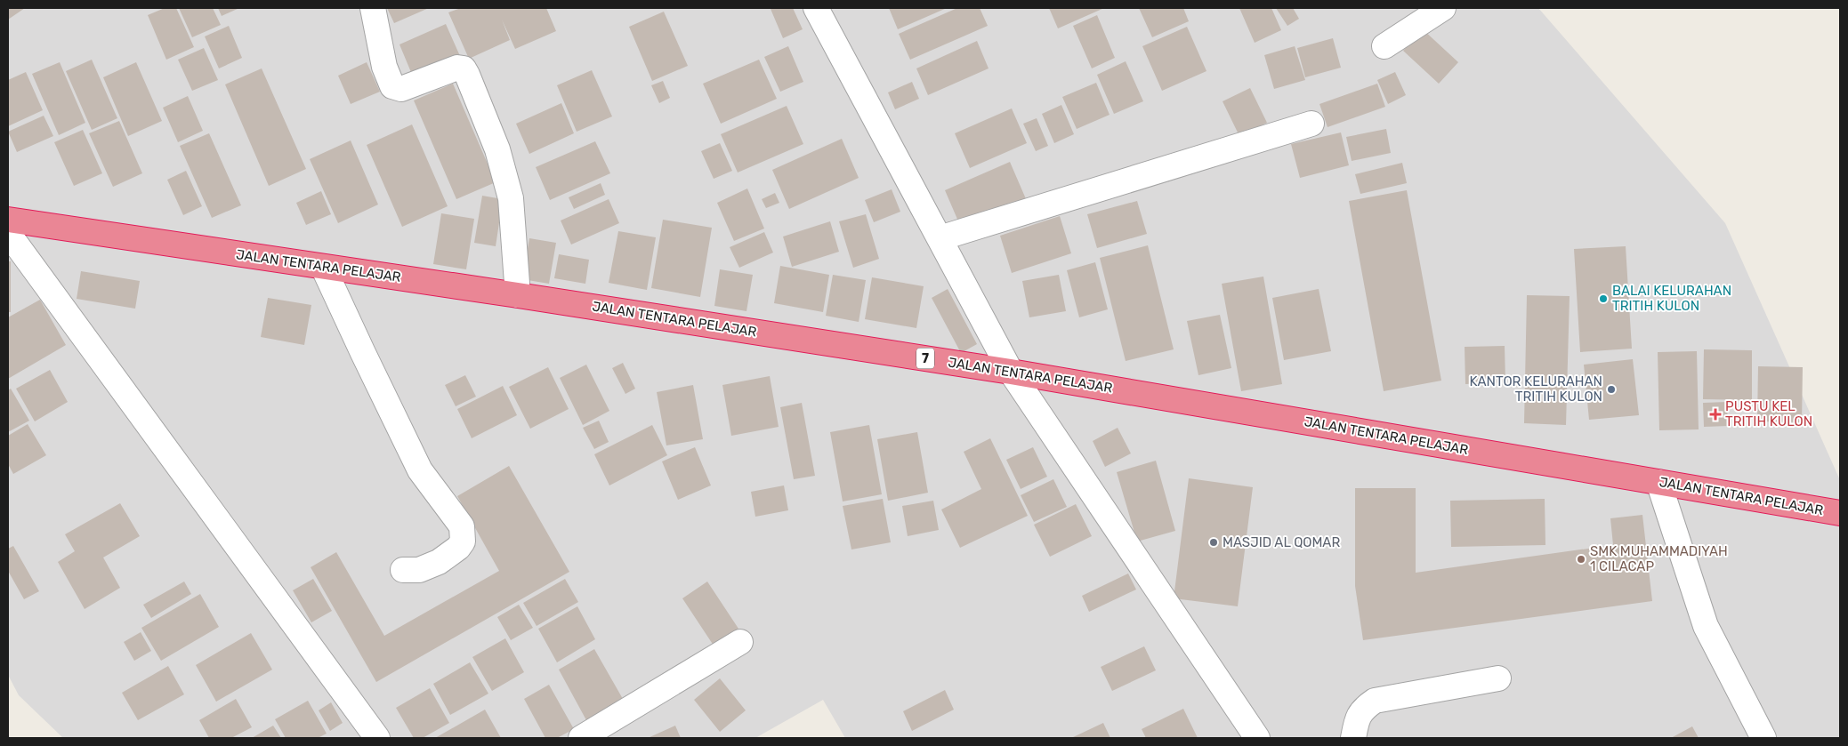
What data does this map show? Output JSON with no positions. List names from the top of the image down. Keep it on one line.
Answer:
{"streets":{"highway":["JALAN TENTARA PELAJAR","7"]},"places":{"other":["BALAI KELURAHAN TRITIH KULON","KANTOR KELURAHAN TRITIH KULON","MASJID AL QOMAR","SMK MUHAMMADIYAH 1 CILACAP"],"health":["PUSTU KEL TRITIH KULON"]}}
